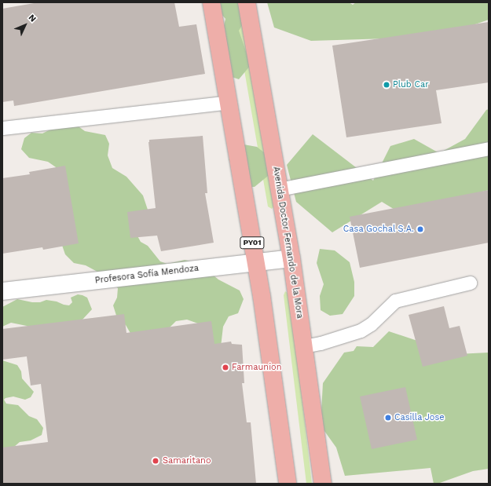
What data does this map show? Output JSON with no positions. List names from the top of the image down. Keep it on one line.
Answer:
{"streets":{"highway":["PY01","Avenida Doctor Fernando de la Mora"],"street":["Profesora Sofía Mendoza"]},"crossings":[["PY01","Profesora Sofía Mendoza"],["Avenida Doctor Fernando de la Mora","Profesora Sofía Mendoza"]],"places":["Plub Car","Casa Gochal S.A.","Farmaunion","Casilla Jose","Samaritano"],"north":"top right"}
